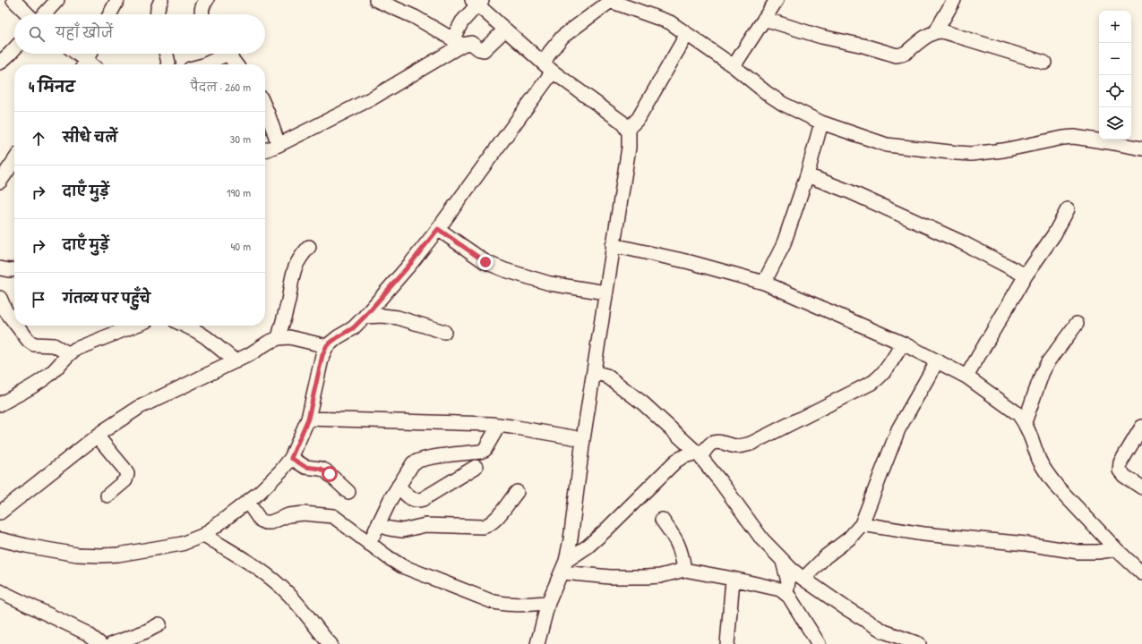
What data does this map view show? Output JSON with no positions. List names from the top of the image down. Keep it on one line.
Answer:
{"page":{"map_buttons":["+","−"],"search":"यहाँ खोजें","heading":["4 मिनट","पैदल · 260 m"],"list":[["सीधे चलें","30 m"],["दाएँ मुड़ें","190 m"],["दाएँ मुड़ें","40 m"],"गंतव्य पर पहुँचे"]}}
